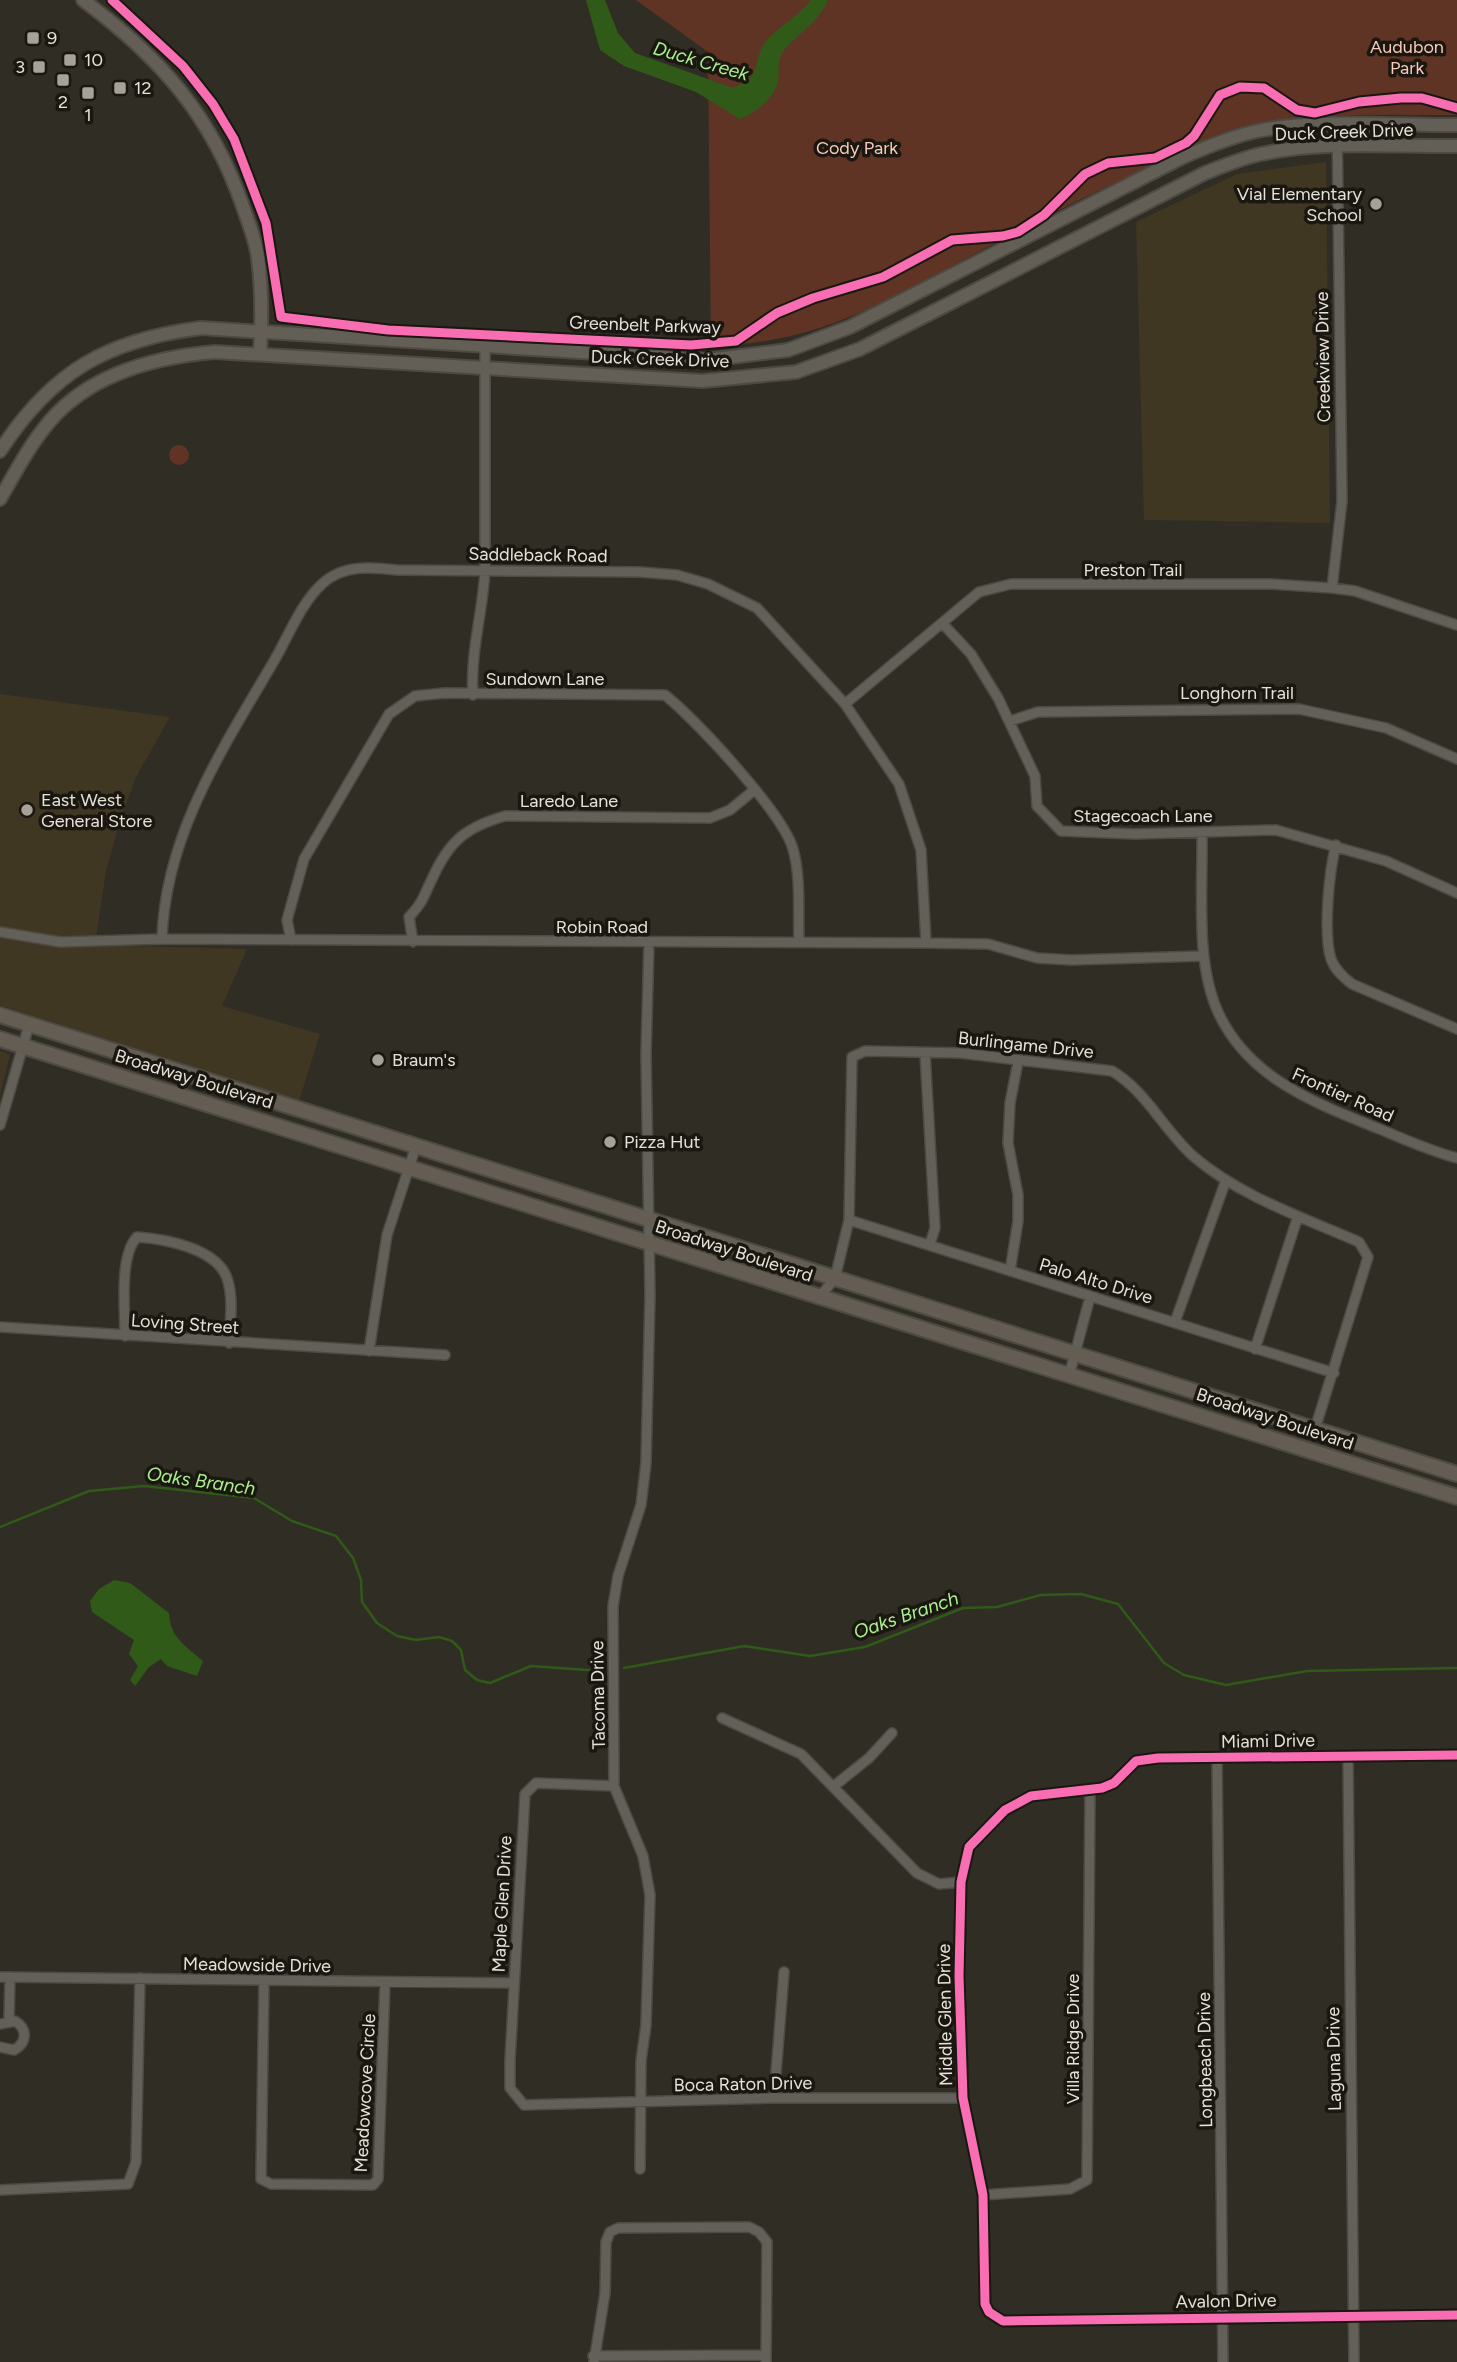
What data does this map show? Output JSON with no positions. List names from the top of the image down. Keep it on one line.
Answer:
{"streets":{"main road":["Duck Creek Drive","Broadway Boulevard"],"street":["Creekview Drive","Saddleback Road","Preston Trail","Sundown Lane","Longhorn Trail","Laredo Lane","Stagecoach Lane","Robin Road","Burlingame Drive","Frontier Road","Palo Alto Drive","Loving Street","Tacoma Drive","Miami Drive","Maple Glen Drive","Meadowside Drive","Middle Glen Drive","Villa Ridge Drive","Laguna Drive","Longbeach Drive","Boca Raton Drive","Meadowcove Circle","Avalon Drive"],"cycle path":["Greenbelt Parkway"]},"crossings":[["Duck Creek Drive","Creekview Drive"],["Creekview Drive","Preston Trail"],["Saddleback Road","Preston Trail"],["Saddleback Road","Robin Road"],["Preston Trail","Stagecoach Lane"],["Sundown Lane","Laredo Lane"],["Sundown Lane","Robin Road"],["Longhorn Trail","Stagecoach Lane"],["Laredo Lane","Robin Road"],["Stagecoach Lane","Frontier Road"],["Robin Road","Frontier Road"],["Robin Road","Tacoma Drive"],["Burlingame Drive","Palo Alto Drive"],["Broadway Boulevard","Tacoma Drive"],["Tacoma Drive","Maple Glen Drive"],["Tacoma Drive","Boca Raton Drive"],["Miami Drive","Middle Glen Drive"],["Miami Drive","Villa Ridge Drive"],["Miami Drive","Laguna Drive"],["Miami Drive","Longbeach Drive"],["Maple Glen Drive","Meadowside Drive"],["Maple Glen Drive","Boca Raton Drive"],["Meadowside Drive","Meadowcove Circle"],["Middle Glen Drive","Villa Ridge Drive"],["Middle Glen Drive","Boca Raton Drive"],["Middle Glen Drive","Avalon Drive"],["Laguna Drive","Avalon Drive"],["Longbeach Drive","Avalon Drive"]],"water":["Duck Creek","Oaks Branch"],"parks":["Audubon Park","Cody Park"],"places":{"transit":["9","10","3","2","12","1"],"other":["Vial Elementary School","East West General Store","Braum's","Pizza Hut"]}}
